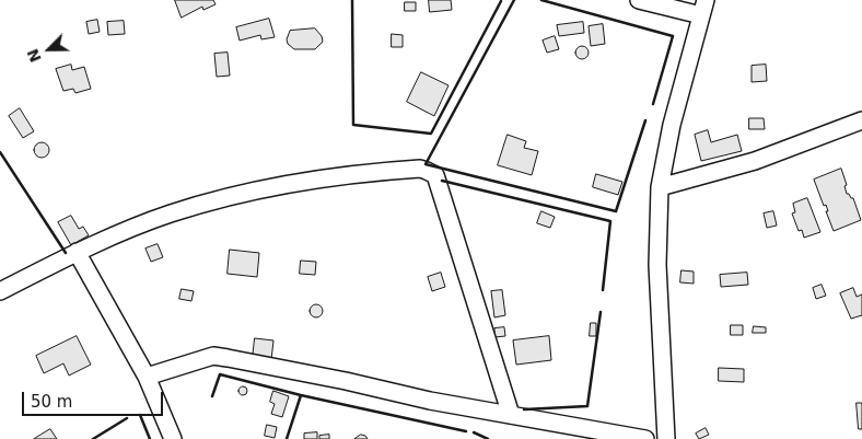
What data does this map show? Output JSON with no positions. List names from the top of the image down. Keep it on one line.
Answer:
{"scale_bar":"50 m","north":"bottom left"}
